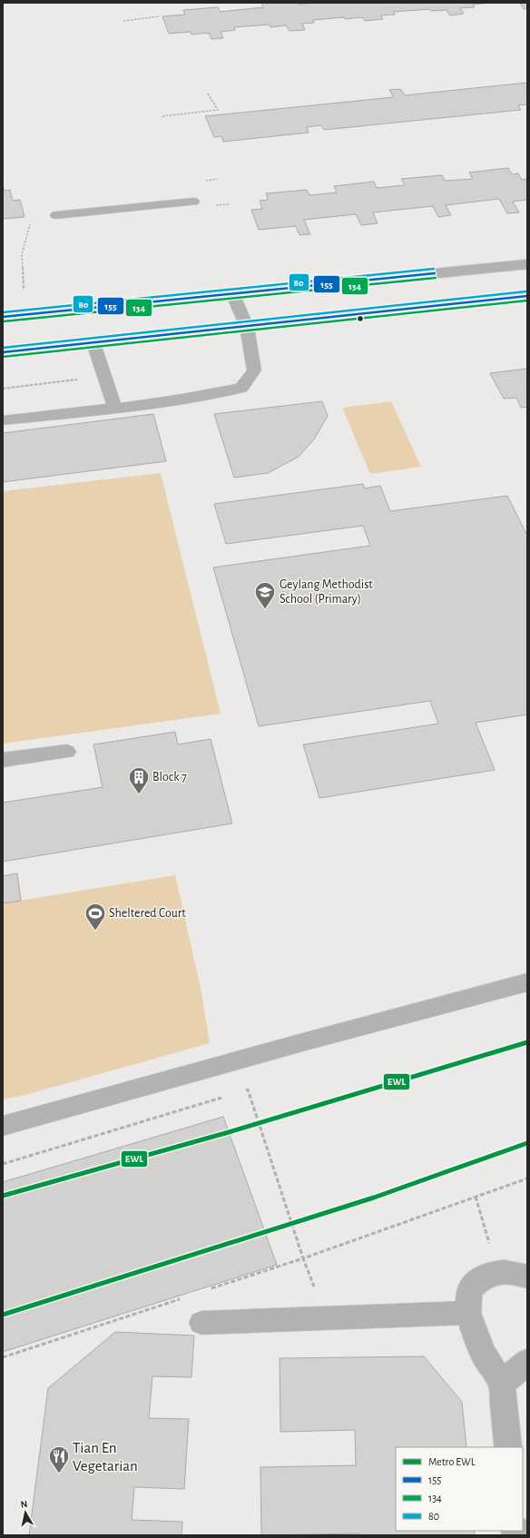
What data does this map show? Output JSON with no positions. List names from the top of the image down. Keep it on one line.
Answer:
{"places":{"school or university":["Geylang Methodist School (Primary)"],"building":["Block 7"],"sports":["Sheltered Court"],"restaurant":["Tian En Vegetarian"]},"lines":["transit line 80","transit line 155","transit line 134","metro line EWL"],"legend":["Metro EWL","155","134","80"],"north":"top"}
